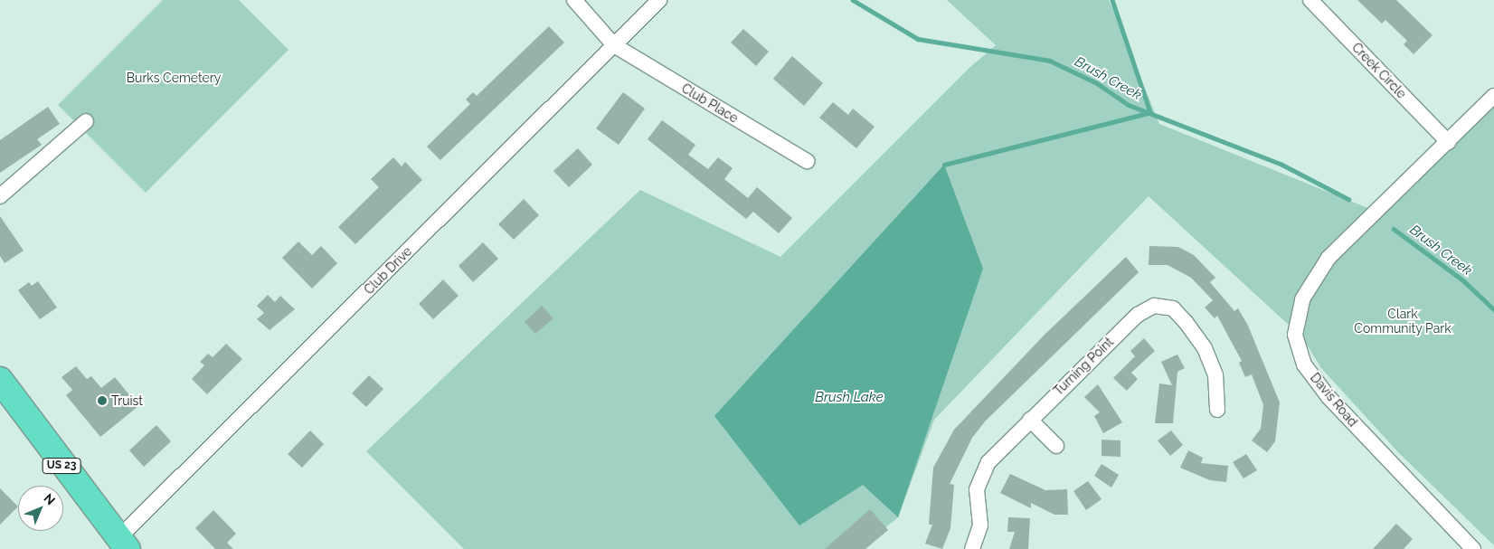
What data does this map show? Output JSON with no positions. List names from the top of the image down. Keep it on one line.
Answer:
{"streets":{"highway":["US 23"],"street":["Creek Circle","Club Place","Club Drive","Turning Point","Davis Road"]},"crossings":[["Creek Circle","Davis Road"],["Club Place","Club Drive"],["Club Drive","US 23"]],"water":["Brush Creek","Brush Lake"],"parks":["Burks Cemetery","Clark Community Park"],"places":["Truist"],"north":"top right"}
